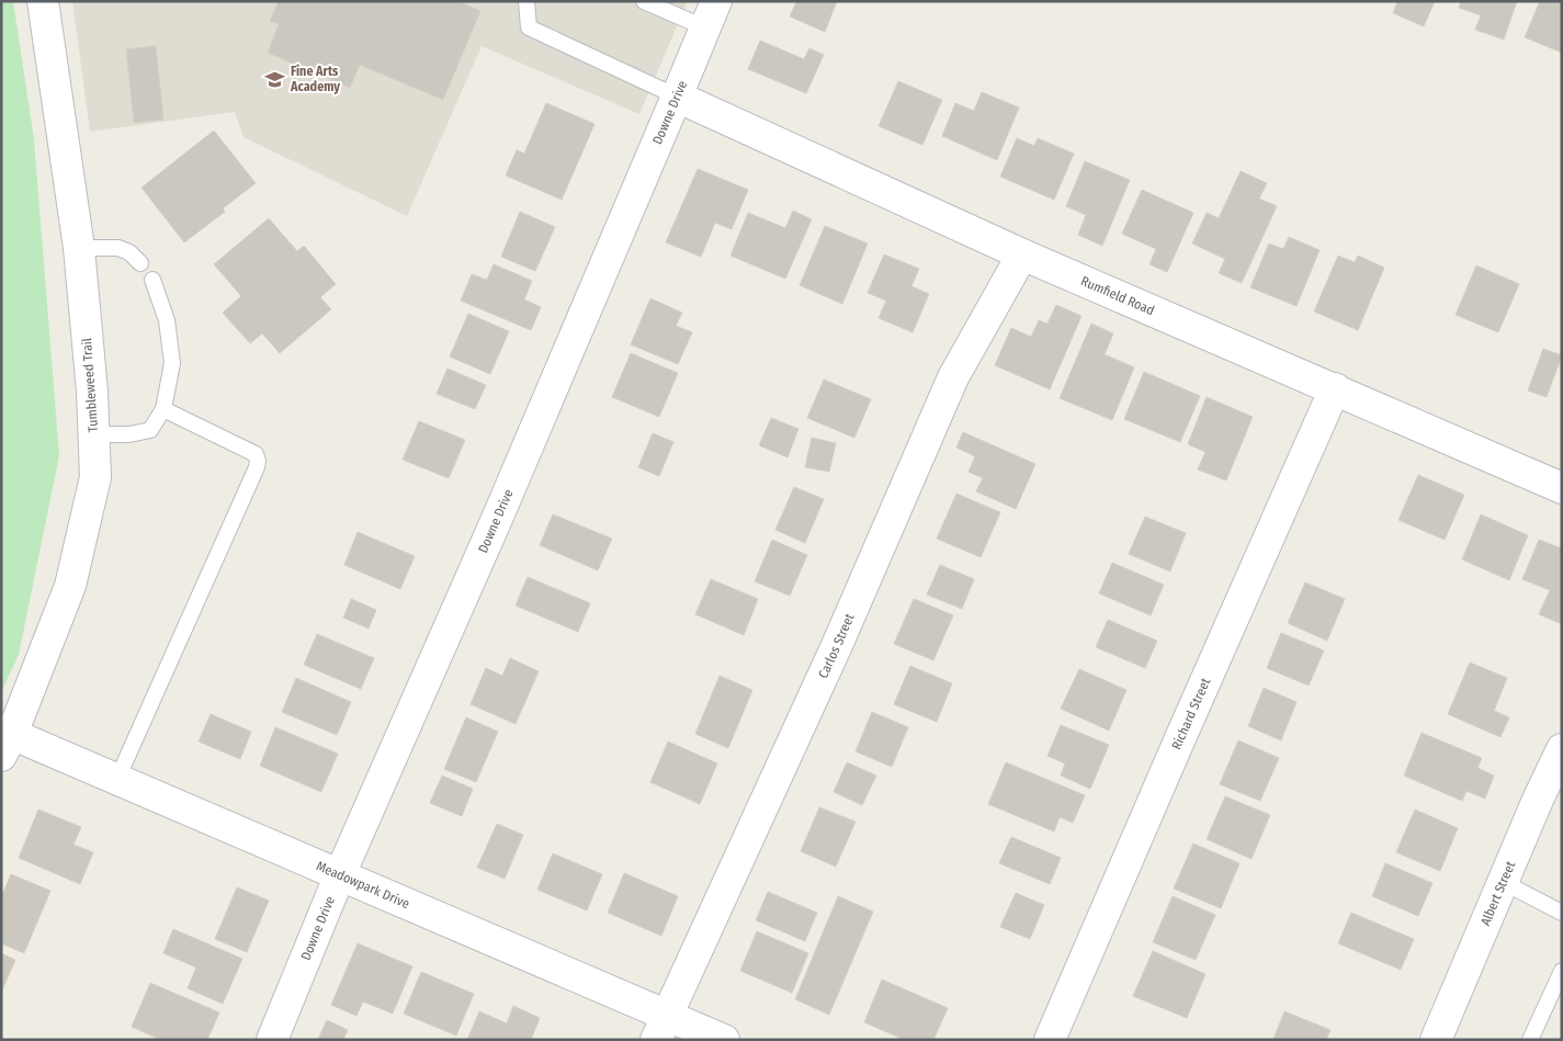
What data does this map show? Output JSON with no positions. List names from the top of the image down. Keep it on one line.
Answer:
{"streets":{"street":["Downe Drive","Rumfield Road","Tumbleweed Trail","Carlos Street","Richard Street","Meadowpark Drive","Albert Street"]},"crossings":[["Downe Drive","Rumfield Road"],["Downe Drive","Meadowpark Drive"],["Rumfield Road","Carlos Street"],["Rumfield Road","Richard Street"],["Tumbleweed Trail","Meadowpark Drive"],["Carlos Street","Meadowpark Drive"]],"places":{"school or university":["Fine Arts Academy"]}}
